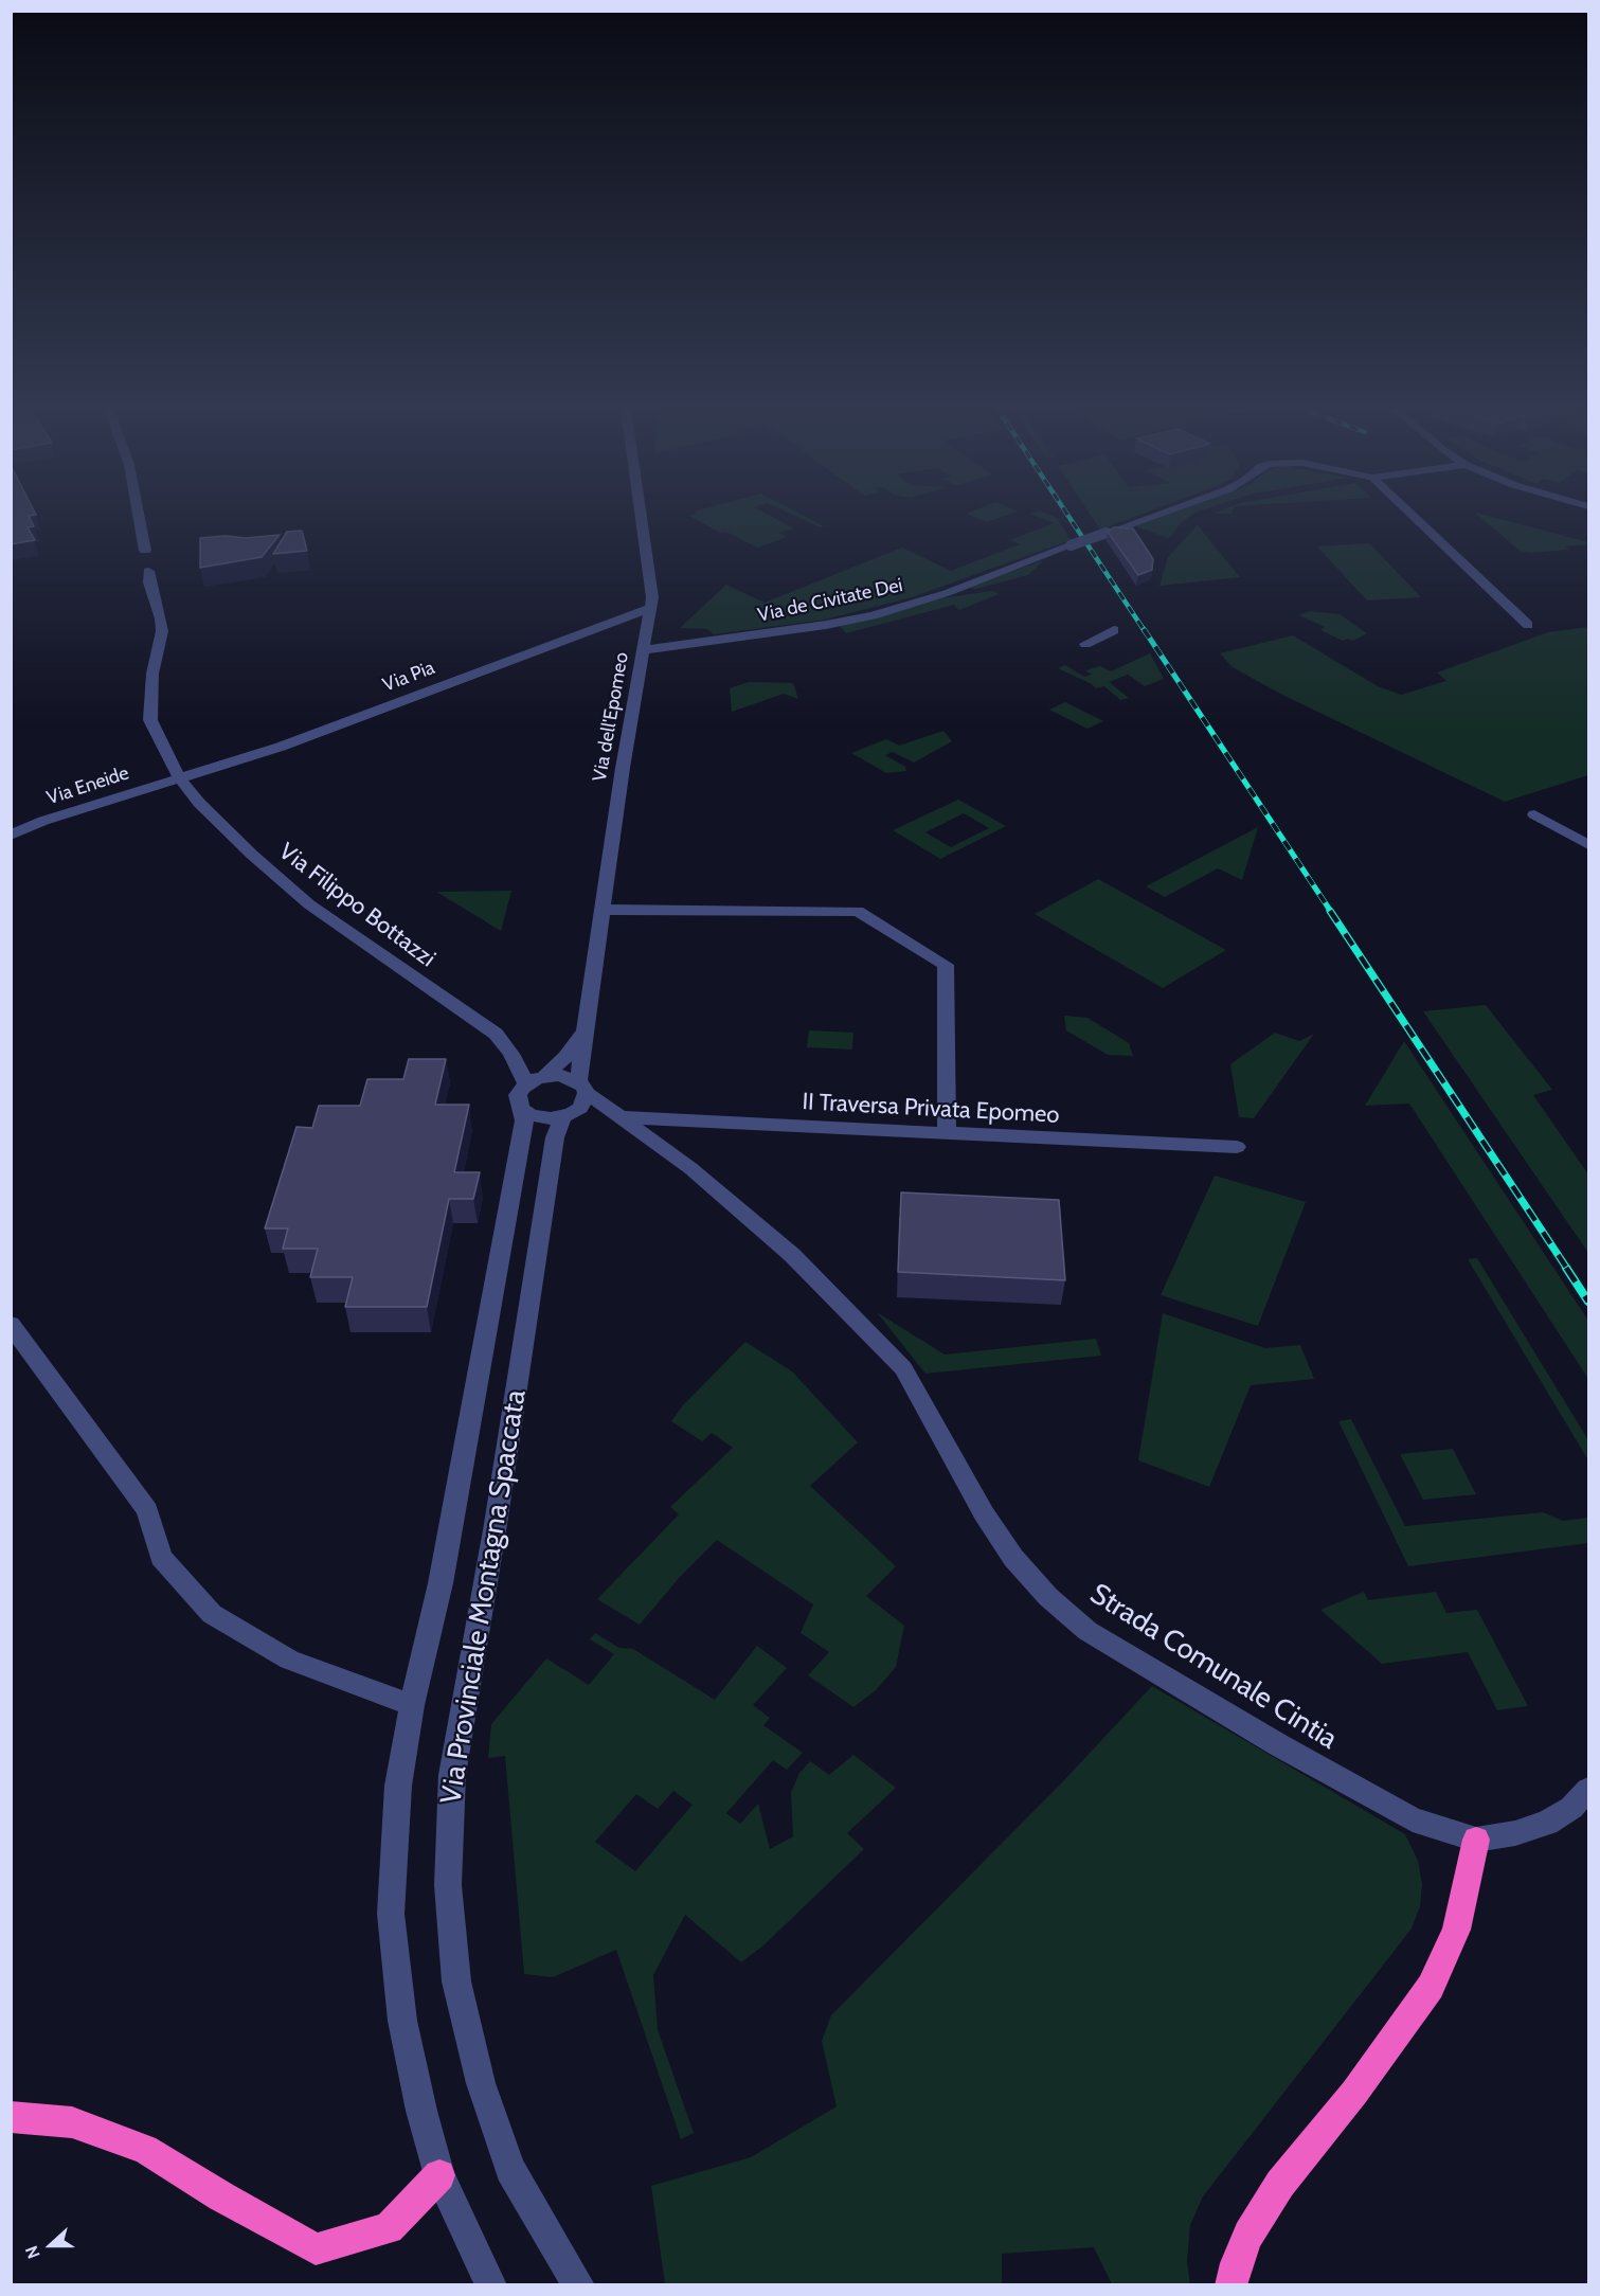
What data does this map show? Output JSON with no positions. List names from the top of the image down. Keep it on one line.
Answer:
{"streets":{"street":["Via de Civitate Dei","Via Pia","Via dell'Epomeo","Via Eneide","Via Filippo Bottazzi","II Traversa Privata Epomeo","Via Provinciale Montagna Spaccata","Strada Comunale Cintia"]},"crossings":[["Via de Civitate Dei","Via dell'Epomeo"],["Via Pia","Via dell'Epomeo"],["Via Pia","Via Eneide"],["Via Pia","Via Filippo Bottazzi"],["Via dell'Epomeo","Via Provinciale Montagna Spaccata"],["Via Eneide","Via Filippo Bottazzi"],["Via Filippo Bottazzi","Via Provinciale Montagna Spaccata"],["II Traversa Privata Epomeo","Strada Comunale Cintia"]],"north":"left"}
